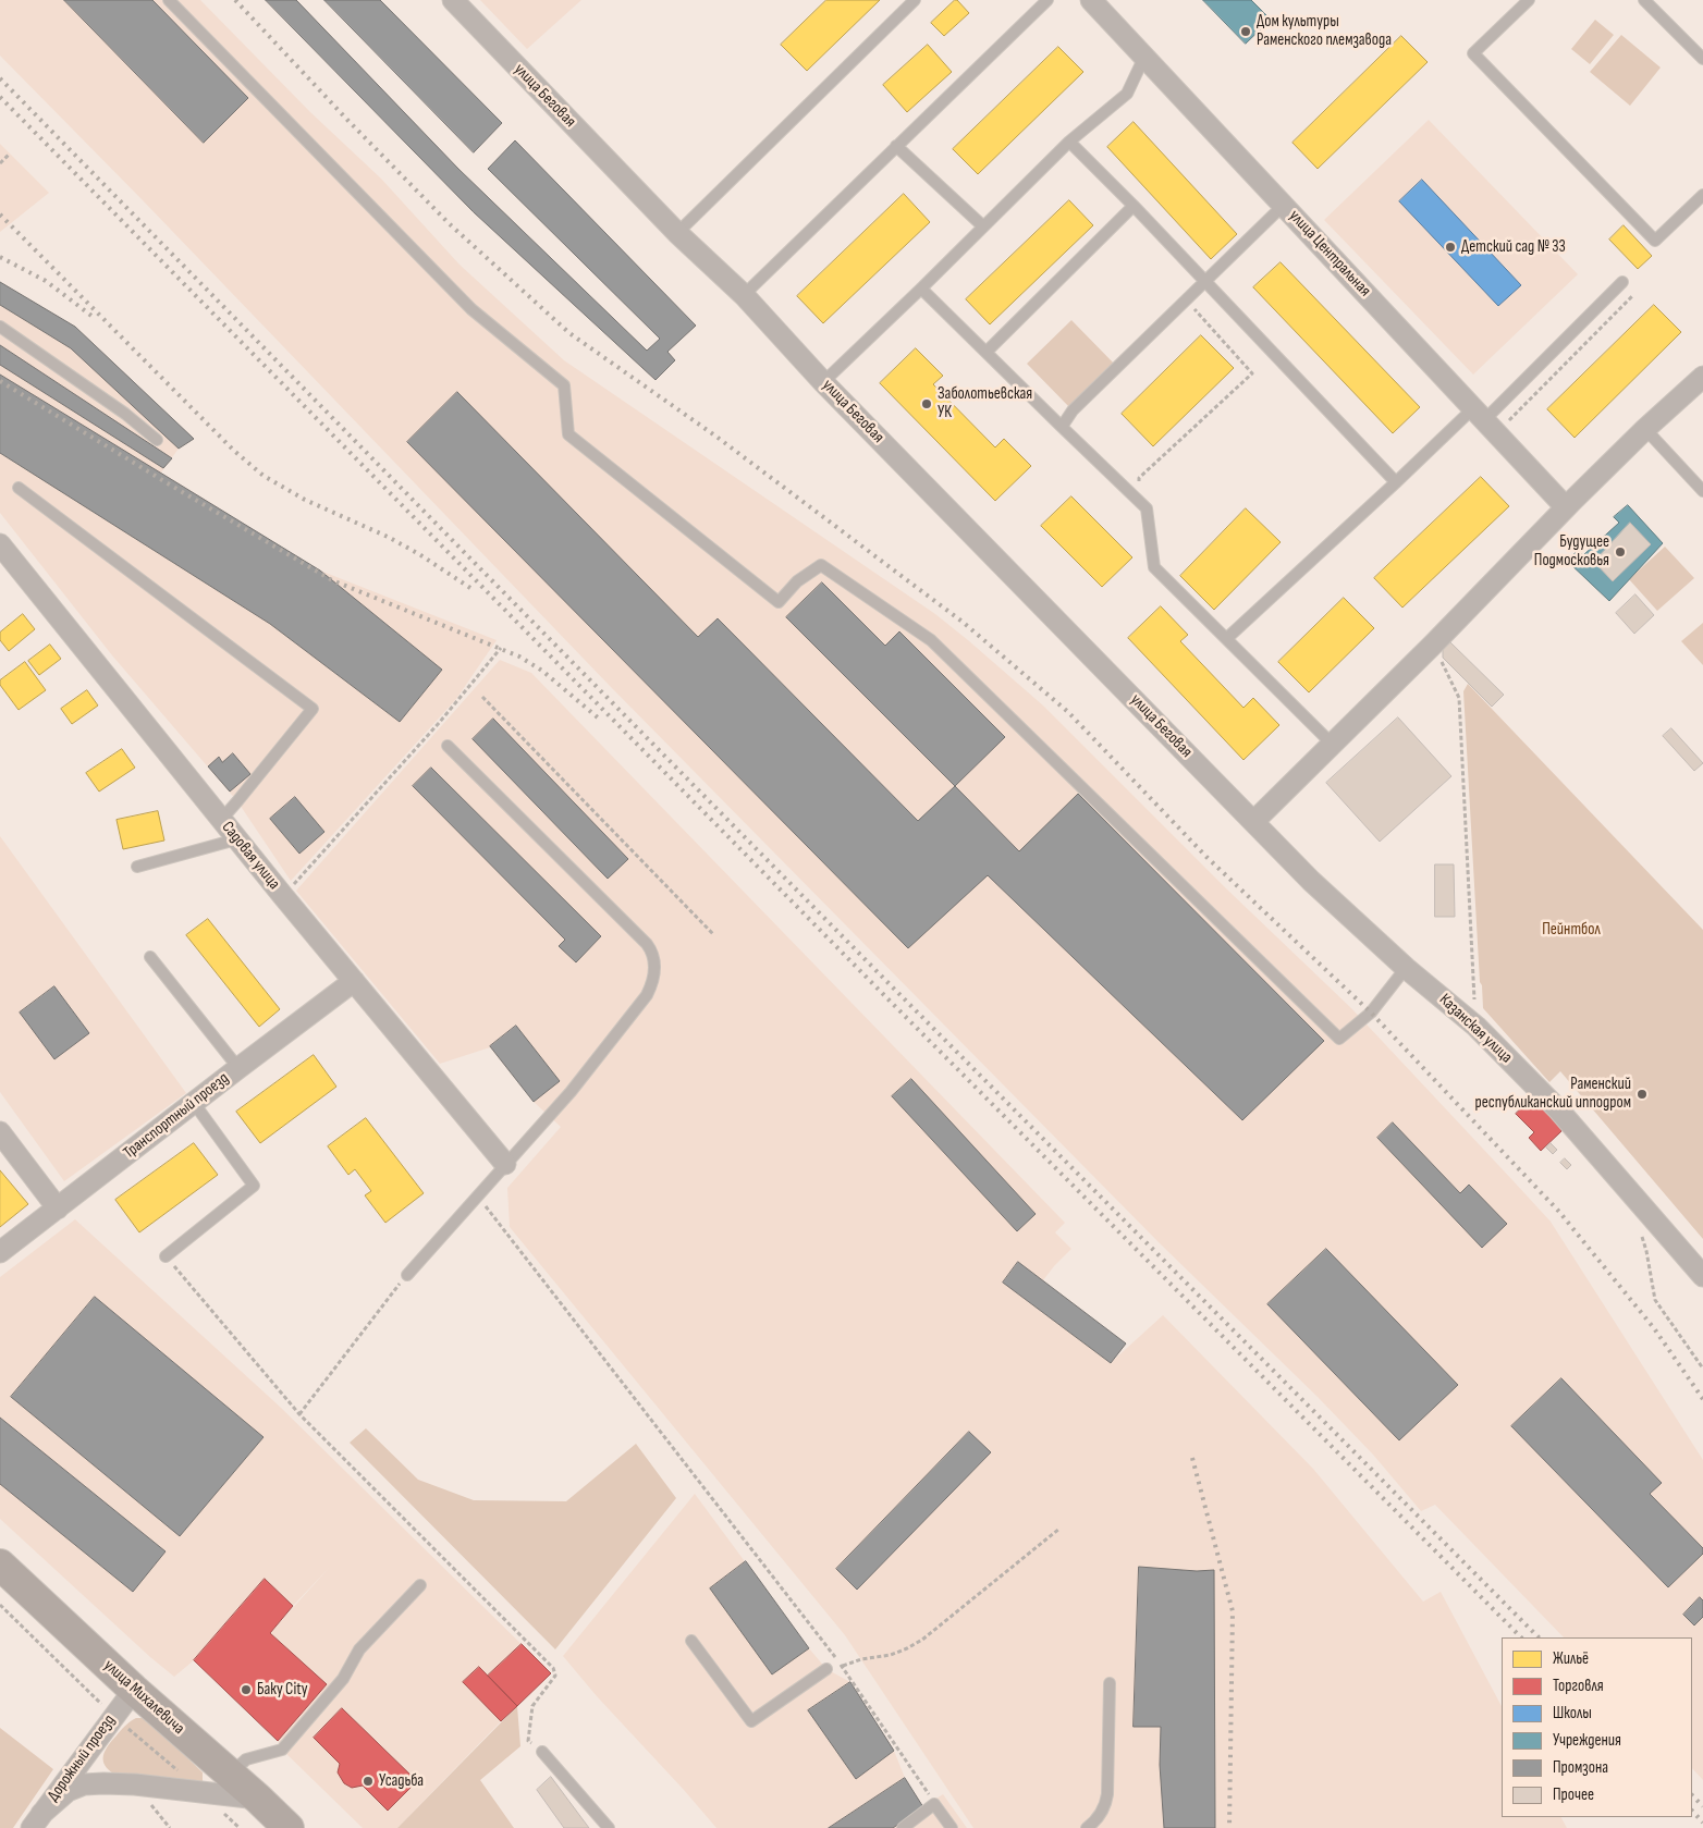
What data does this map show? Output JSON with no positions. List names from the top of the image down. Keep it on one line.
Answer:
{"streets":{"main road":["улица Михалевича"],"street":["улица Беговая","улица Центральная","Садовая улица","Казанская улица","Транспортный проезд","Дорожный проезд"]},"crossings":[["улица Беговая","Казанская улица"],["Садовая улица","Транспортный проезд"],["улица Михалевича","Дорожный проезд"]],"parks":["Пейнтбол"],"places":["Дом культуры Раменского племзавода","Детский сад № 33","Заболотьевская УК","Будущее Подмосковья","Раменский республиканский ипподром","Баку City","Усадьба"],"legend":["Жильё","Торговля","Школы","Учреждения","Промзона","Прочее"]}
